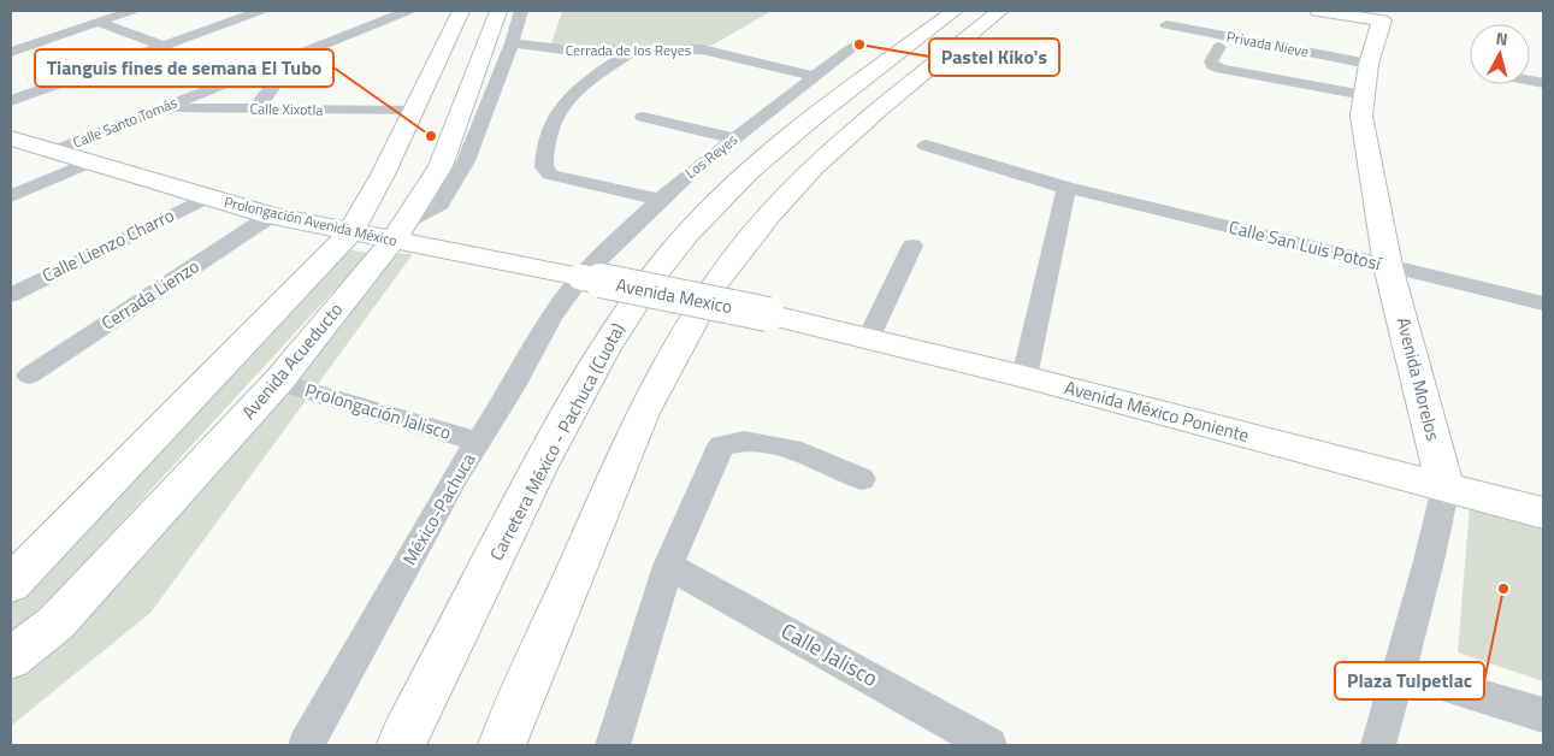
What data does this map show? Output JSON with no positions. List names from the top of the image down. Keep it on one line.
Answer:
{"streets":{"main road":["Prolongación Avenida México","Avenida Mexico","Avenida Acueducto","Avenida Morelos","Avenida México Poniente","Carretera México - Pachuca (Cuota)"],"street":["Privada Nieve","Cerrada de los Reyes","Calle Xixotla","Calle Santo Tomás","Los Reyes","Calle Lienzo Charro","Calle San Luis Potosí","Cerrada Lienzo","Prolongación Jalisco","México-Pachuca","Calle Jalisco"]},"crossings":[["Privada Nieve","Avenida Morelos"],["Cerrada de los Reyes","Los Reyes"],["Calle Xixotla","Calle Santo Tomás"],["Calle Santo Tomás","Prolongación Avenida México"],["Los Reyes","Prolongación Avenida México"],["Los Reyes","Avenida Mexico"],["Los Reyes","México-Pachuca"],["Prolongación Avenida México","Calle Lienzo Charro"],["Prolongación Avenida México","Cerrada Lienzo"],["Prolongación Avenida México","Avenida Mexico"],["Prolongación Avenida México","Avenida Acueducto"],["Prolongación Avenida México","México-Pachuca"],["Calle San Luis Potosí","Avenida Morelos"],["Avenida Mexico","Avenida México Poniente"],["Avenida Mexico","México-Pachuca"],["Avenida Acueducto","Prolongación Jalisco"],["Avenida Morelos","Avenida México Poniente"],["Prolongación Jalisco","México-Pachuca"]],"places":["Pastel Kiko's","Tianguis fines de semana El Tubo","Plaza Tulpetlac"],"north":"top"}
